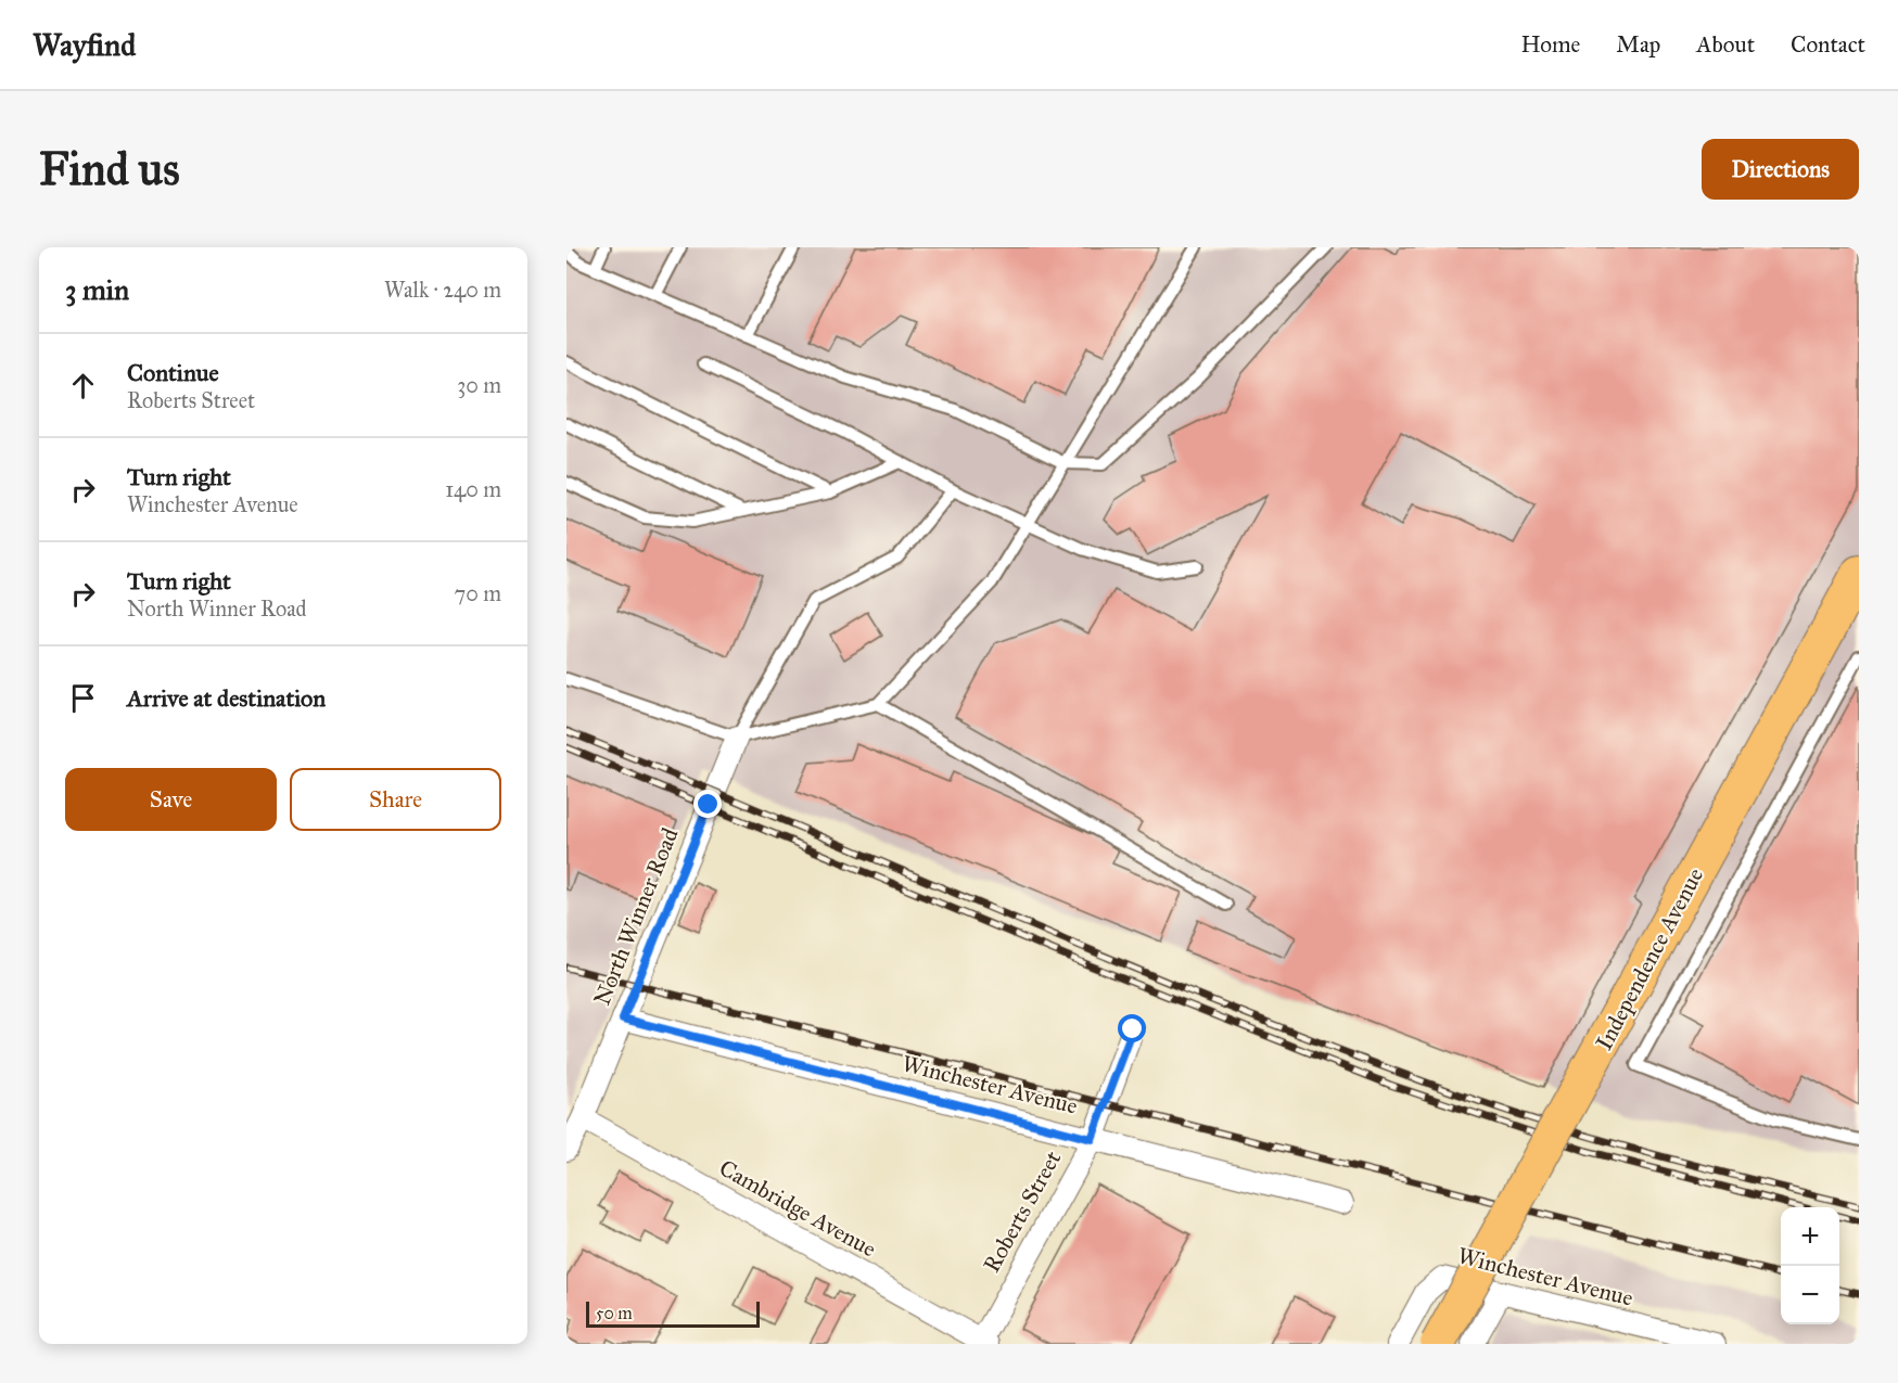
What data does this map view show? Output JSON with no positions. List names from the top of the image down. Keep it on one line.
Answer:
{"streets":{"main road":["Independence Avenue"],"street":["North Winner Road","Winchester Avenue","Cambridge Avenue","Roberts Street"]},"crossings":[["North Winner Road","Winchester Avenue"],["North Winner Road","Cambridge Avenue"],["Winchester Avenue","Roberts Street"],["Cambridge Avenue","Roberts Street"]],"scale_bar":"50 m","page":{"header":"Wayfind","nav":["Home","Map","About","Contact"],"buttons":["Directions",["Save","Share"]],"title":"Find us","heading":["3 min","Walk · 240 m"],"list":[["Continue","Roberts Street","30 m"],["Turn right","Winchester Avenue","140 m"],["Turn right","North Winner Road","70 m"],"Arrive at destination"],"map_buttons":["+","−"],"scale":"50 m"}}
